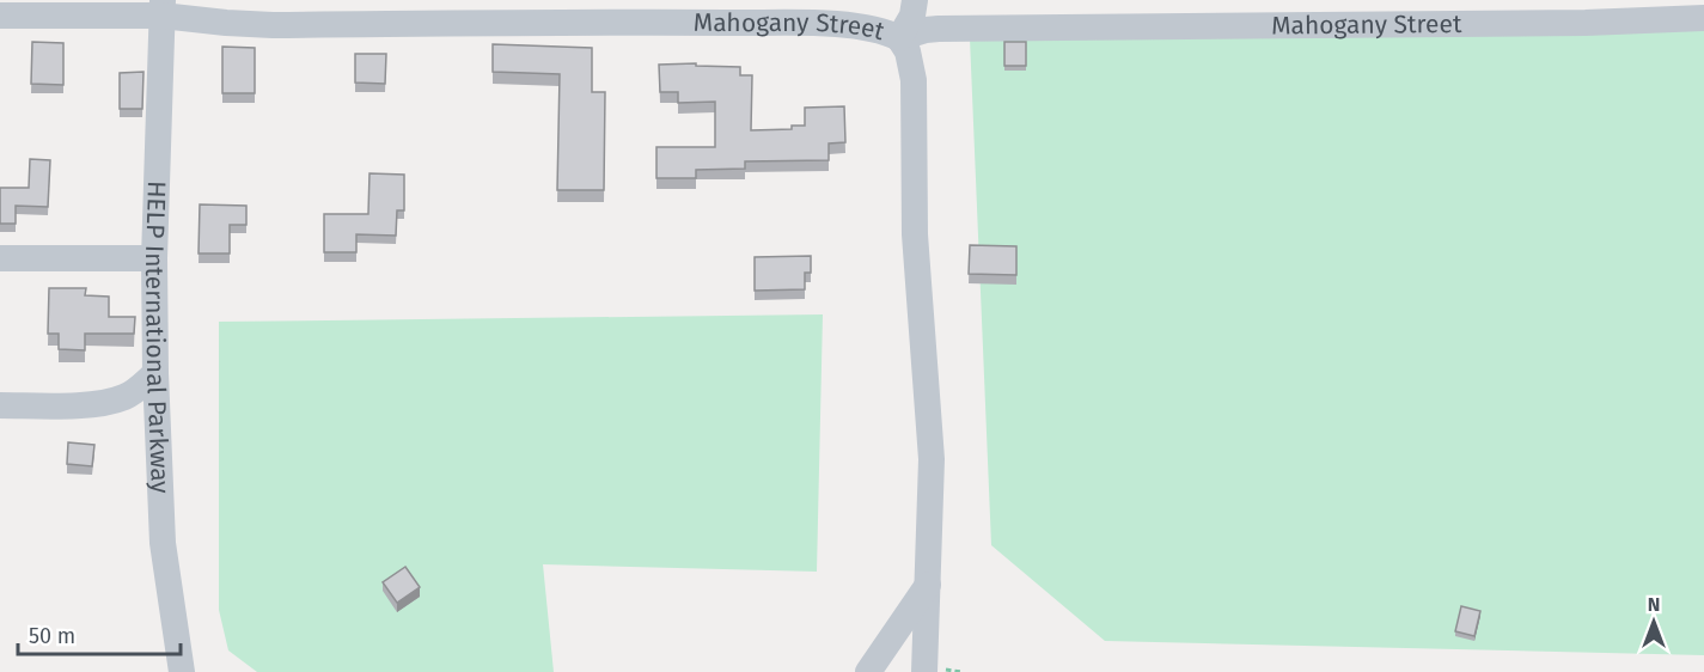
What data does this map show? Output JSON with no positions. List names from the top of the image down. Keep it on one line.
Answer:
{"streets":{"street":["Mahogany Street","HELP International Parkway"]},"crossings":[["Mahogany Street","HELP International Parkway"]],"scale_bar":"50 m","north":"top"}
